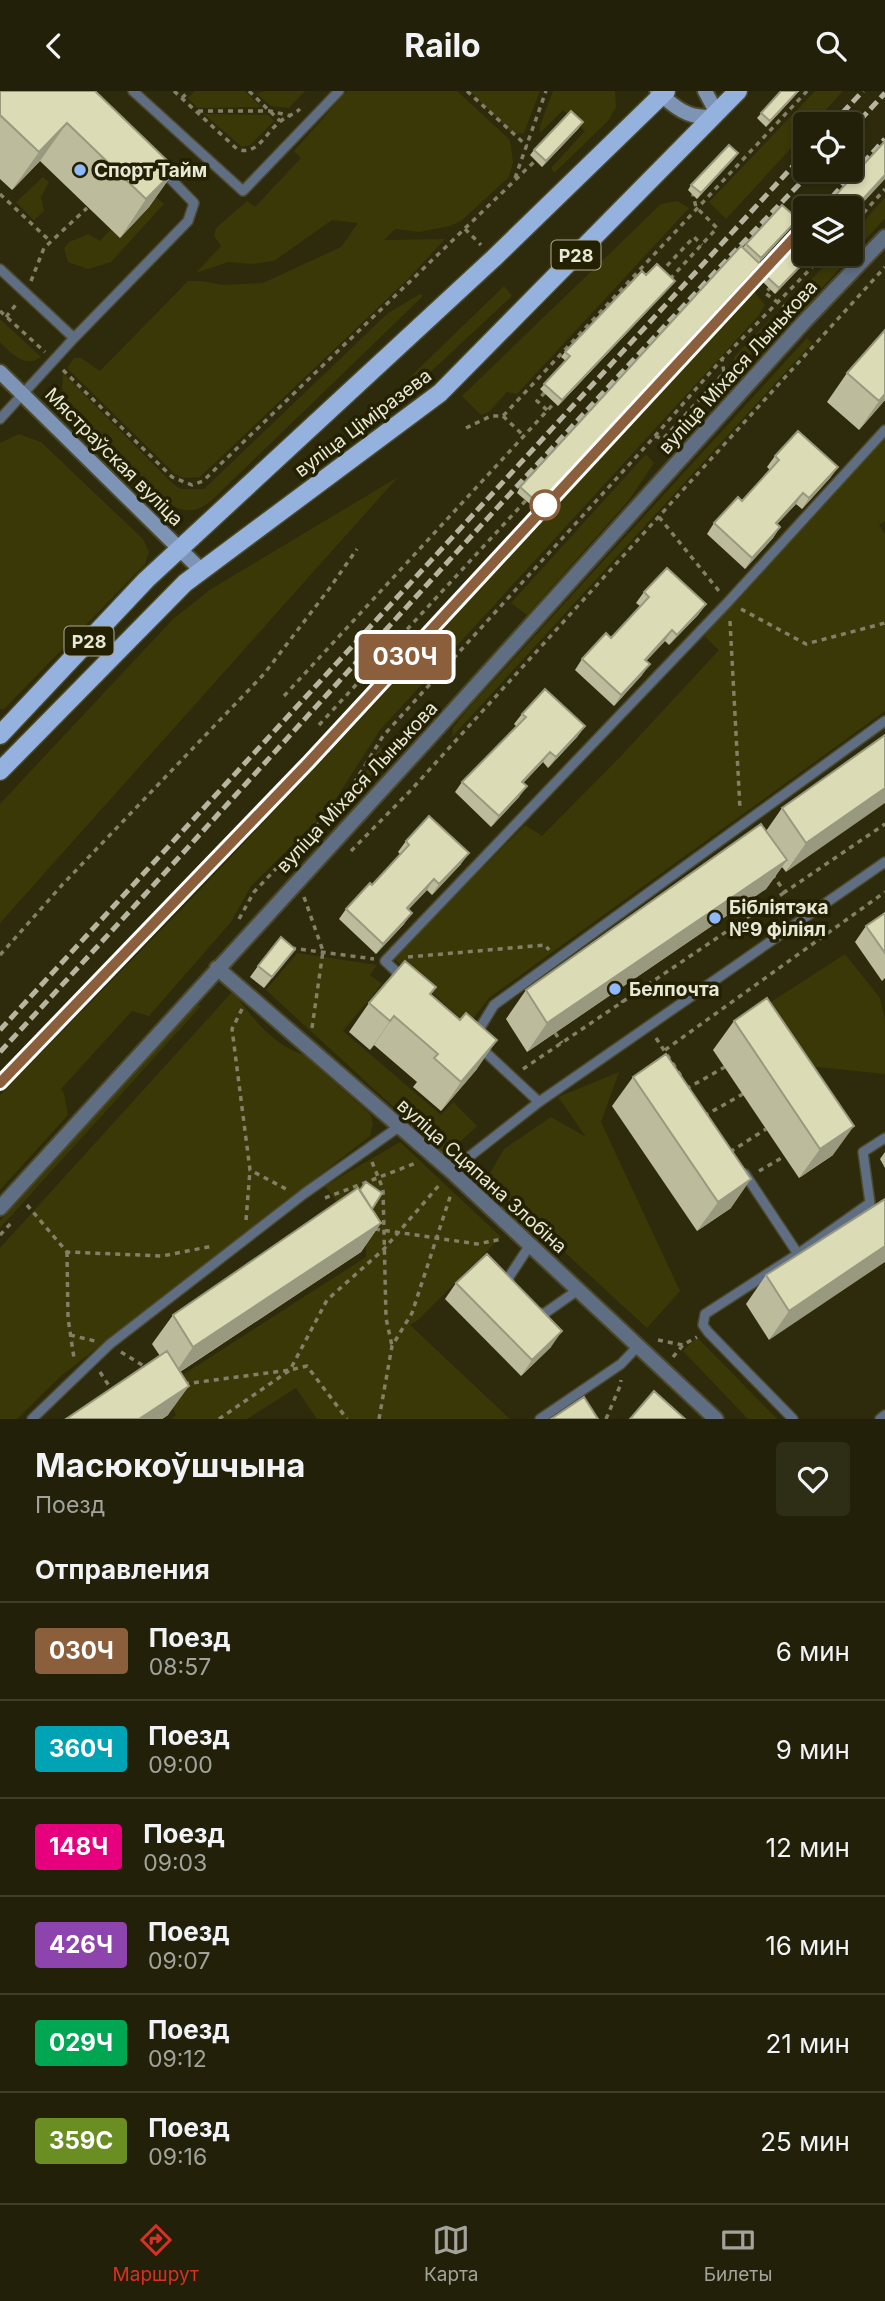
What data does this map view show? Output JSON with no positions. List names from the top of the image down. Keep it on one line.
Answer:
{"streets":{"main road":["Р28","вуліца Ціміразева"],"street":["вуліца Міхася Лынькова","Мястраўская вуліца","вуліца Сцяпана Злобіна"]},"crossings":[["вуліца Міхася Лынькова","вуліца Сцяпана Злобіна"],["вуліца Ціміразева","Мястраўская вуліца"]],"places":["Спорт Тайм","Бібліятэка №9 філіял","Белпочта"],"page":{"header":"Railo","on_map":"030Ч","heading":[["Масюкоўшчына","Поезд"],"Отправления"],"list":[{"mark":"030Ч","name":"Поезд","note":"08:57","value":"6 мин"},{"mark":"360Ч","name":"Поезд","note":"09:00","value":"9 мин"},{"mark":"148Ч","name":"Поезд","note":"09:03","value":"12 мин"},{"mark":"426Ч","name":"Поезд","note":"09:07","value":"16 мин"},{"mark":"029Ч","name":"Поезд","note":"09:12","value":"21 мин"},{"mark":"359С","name":"Поезд","note":"09:16","value":"25 мин"}],"tabs":["Маршрут","Карта","Билеты"]}}
